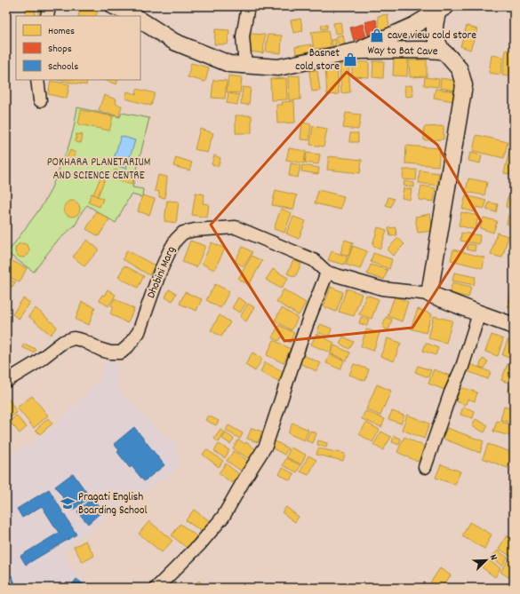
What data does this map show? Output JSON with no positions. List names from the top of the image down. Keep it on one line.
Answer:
{"streets":{"main road":["Way to Bat Cave"],"street":["Dhobini Marg"]},"crossings":[["Way to Bat Cave","Dhobini Marg"]],"parks":["POKHARA PLANETARIUM AND SCIENCE CENTRE"],"places":{"shop":["cave view cold store","Basnet cold store"],"school or university":["Pragati English Boarding School"]},"legend":["Homes","Shops","Schools"],"north":"top right"}
